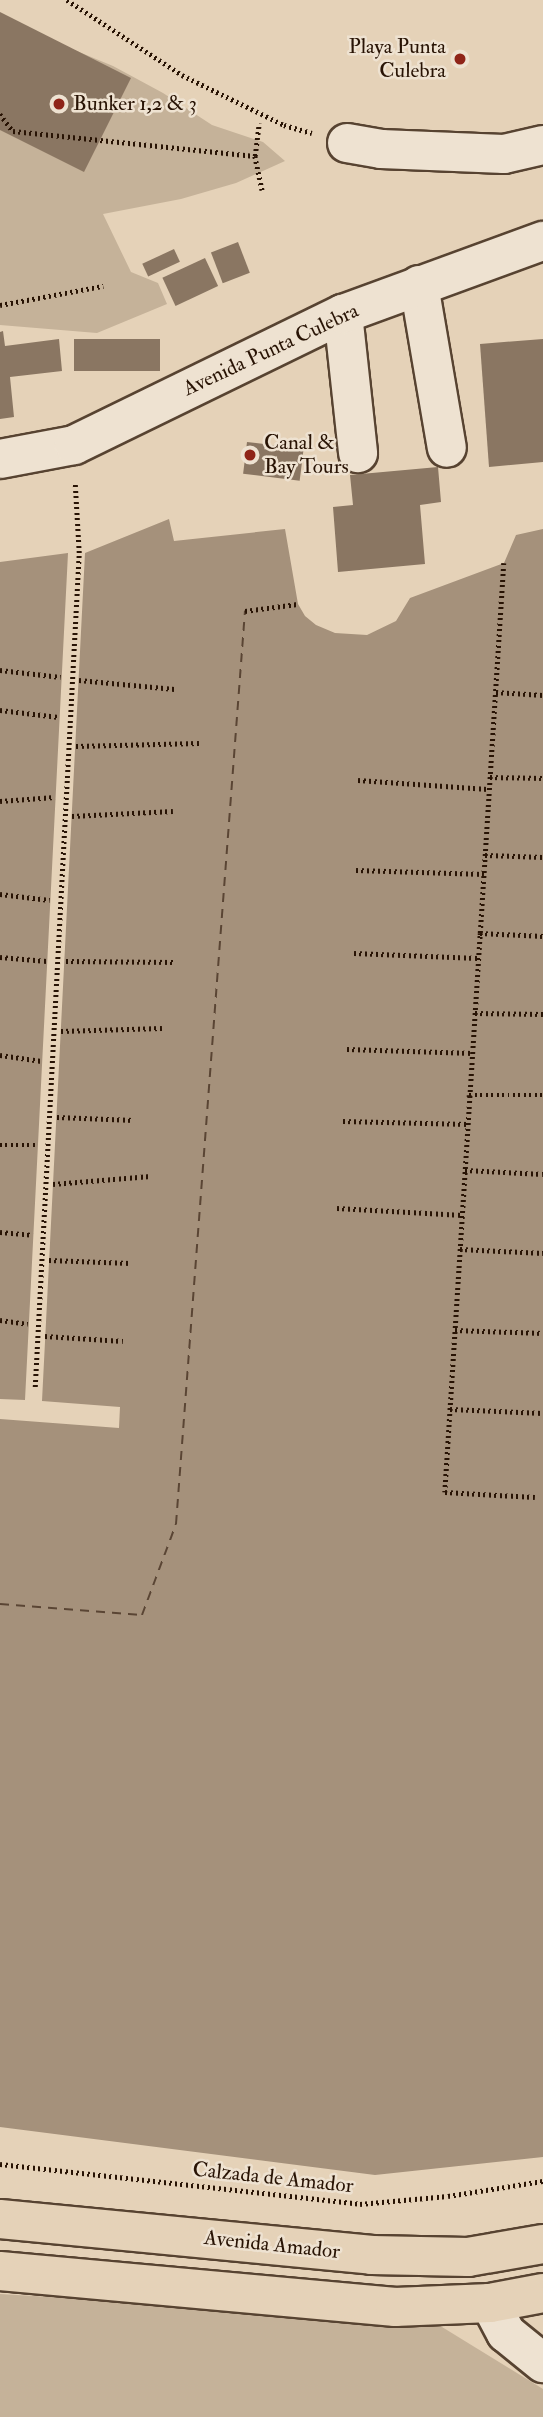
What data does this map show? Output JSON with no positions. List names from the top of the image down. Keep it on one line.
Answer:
{"streets":{"main road":["Avenida Amador"],"lane":["Avenida Punta Culebra"],"path":["Calzada de Amador"]},"places":["Playa Punta Culebra","Bunker 1,2 & 3","Canal & Bay Tours"]}
